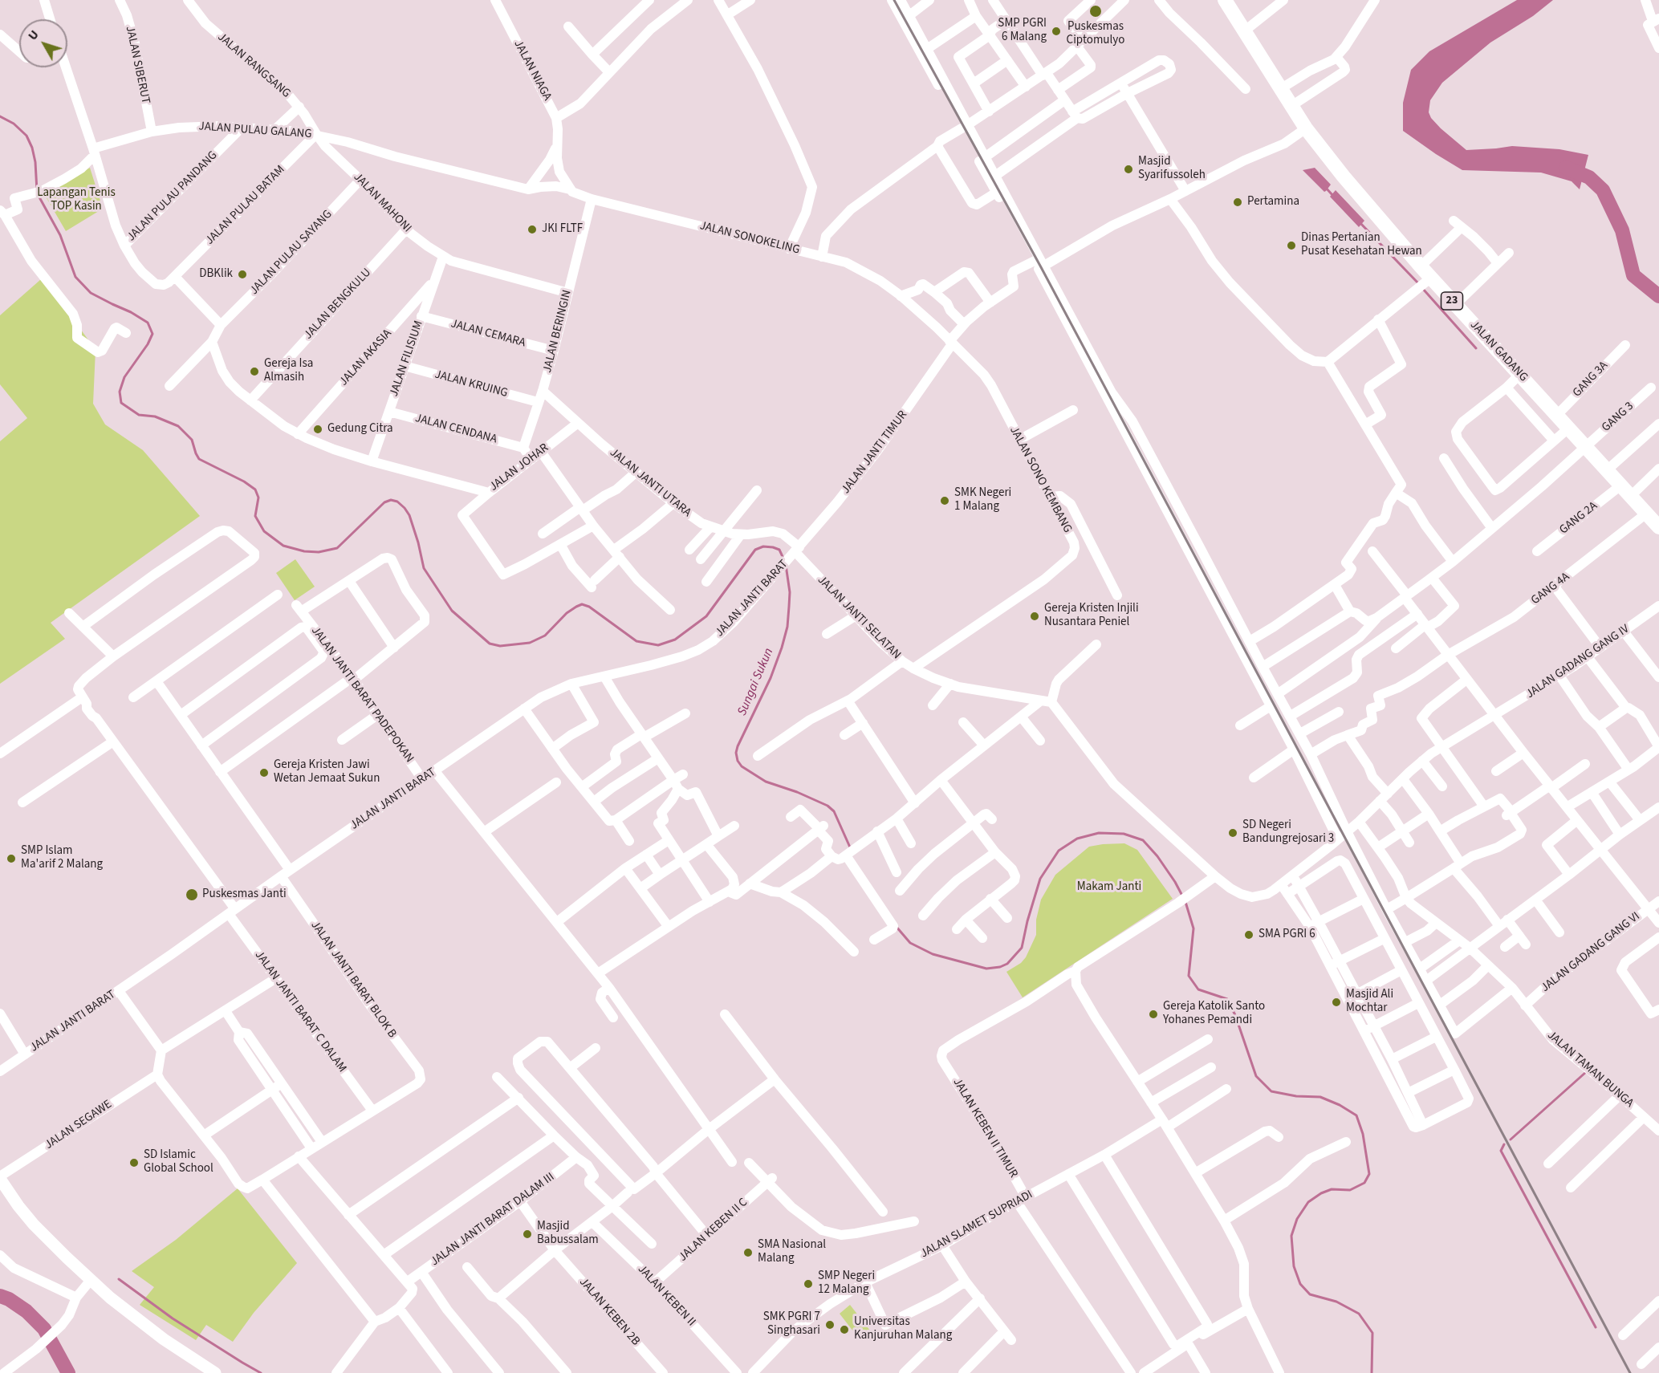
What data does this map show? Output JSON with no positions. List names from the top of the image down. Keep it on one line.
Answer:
{"streets":{"highway":["23","JALAN GADANG"],"street":["JALAN SIBERUT","JALAN RANGSANG","JALAN NIAGA","JALAN PULAU GALANG","JALAN PULAU PANDANG","JALAN MAHONI","JALAN PULAU BATAM","JALAN SONOKELING","JALAN PULAU SAYANG","JALAN BENGKULU","JALAN BERINGIN","JALAN CEMARA","JALAN AKASIA","JALAN FILISIUM","GANG 3A","JALAN KRUING","GANG 3","JALAN CENDANA","JALAN JANTI TIMUR","JALAN JOHAR","JALAN SONO KEMBANG","JALAN JANTI UTARA","GANG 2A","GANG 4A","JALAN JANTI BARAT","JALAN JANTI SELATAN","JALAN GADANG GANG IV","JALAN JANTI BARAT PADEPOKAN","JALAN GADANG GANG VI","JALAN JANTI BARAT BLOK B","JALAN JANTI BARAT C DALAM","JALAN TAMAN BUNGA","JALAN SEGAWE","JALAN KEBEN II TIMUR","JALAN JANTI BARAT DALAM III","JALAN SLAMET SUPRIADI","JALAN KEBEN II C","JALAN KEBEN II","JALAN KEBEN 2B"]},"crossings":[["JALAN SIBERUT","JALAN PULAU GALANG"],["JALAN RANGSANG","JALAN PULAU GALANG"],["JALAN RANGSANG","JALAN MAHONI"],["JALAN RANGSANG","JALAN PULAU BATAM"],["JALAN PULAU GALANG","JALAN PULAU PANDANG"],["JALAN PULAU GALANG","JALAN MAHONI"],["JALAN PULAU GALANG","JALAN PULAU BATAM"],["JALAN PULAU GALANG","JALAN SONOKELING"],["JALAN MAHONI","JALAN PULAU BATAM"],["JALAN MAHONI","JALAN PULAU SAYANG"],["JALAN MAHONI","JALAN BENGKULU"],["JALAN MAHONI","JALAN BERINGIN"],["JALAN MAHONI","JALAN FILISIUM"],["JALAN SONOKELING","JALAN BERINGIN"],["JALAN SONOKELING","JALAN JANTI TIMUR"],["JALAN SONOKELING","JALAN SONO KEMBANG"],["JALAN PULAU SAYANG","JALAN JOHAR"],["23","JALAN GADANG"],["JALAN BENGKULU","JALAN JOHAR"],["JALAN BERINGIN","JALAN CEMARA"],["JALAN BERINGIN","JALAN KRUING"],["JALAN BERINGIN","JALAN CENDANA"],["JALAN BERINGIN","JALAN JANTI UTARA"],["JALAN CEMARA","JALAN FILISIUM"],["JALAN GADANG","GANG 3A"],["JALAN GADANG","GANG 3"],["JALAN GADANG","GANG 2A"],["JALAN GADANG","GANG 4A"],["JALAN AKASIA","JALAN FILISIUM"],["JALAN AKASIA","JALAN JOHAR"],["JALAN FILISIUM","JALAN KRUING"],["JALAN FILISIUM","JALAN CENDANA"],["JALAN FILISIUM","JALAN JOHAR"],["JALAN JANTI TIMUR","JALAN SONO KEMBANG"],["JALAN JANTI TIMUR","JALAN JANTI UTARA"],["JALAN JANTI TIMUR","JALAN JANTI BARAT"],["JALAN JANTI TIMUR","JALAN JANTI SELATAN"],["JALAN JOHAR","JALAN JANTI UTARA"],["JALAN SONO KEMBANG","JALAN JANTI SELATAN"],["JALAN JANTI UTARA","JALAN JANTI BARAT"],["JALAN JANTI UTARA","JALAN JANTI SELATAN"],["JALAN JANTI BARAT","JALAN JANTI SELATAN"],["JALAN JANTI BARAT","JALAN JANTI BARAT PADEPOKAN"],["JALAN JANTI BARAT","JALAN JANTI BARAT BLOK B"],["JALAN JANTI BARAT","JALAN JANTI BARAT C DALAM"],["JALAN GADANG GANG VI","JALAN TAMAN BUNGA"],["JALAN JANTI BARAT BLOK B","JALAN JANTI BARAT C DALAM"],["JALAN KEBEN II TIMUR","JALAN SLAMET SUPRIADI"],["JALAN JANTI BARAT DALAM III","JALAN KEBEN 2B"],["JALAN KEBEN II C","JALAN KEBEN II"]],"water":["Sungai Sukun"],"parks":["Lapangan Tenis TOP Kasin","Makam Janti"],"places":["Puskesmas Ciptomulyo","SMP PGRI 6 Malang","Masjid Syarifussoleh","Pertamina","JKI FLTF","Dinas Pertanian Pusat Kesehatan Hewan","DBKlik","Gereja Isa Almasih","Gedung Citra","SMK Negeri 1 Malang","Gereja Kristen Injili Nusantara Peniel","Gereja Kristen Jawi Wetan Jemaat Sukun","SD Negeri Bandungrejosari 3","SMP Islam Ma'arif 2 Malang","Puskesmas Janti","SMA PGRI 6","Masjid Ali Mochtar","Gereja Katolik Santo Yohanes Pemandi","SD Islamic Global School","Masjid Babussalam","SMA Nasional Malang","SMP Negeri 12 Malang","SMK PGRI 7 Singhasari","Universitas Kanjuruhan Malang"],"north":"top left"}
